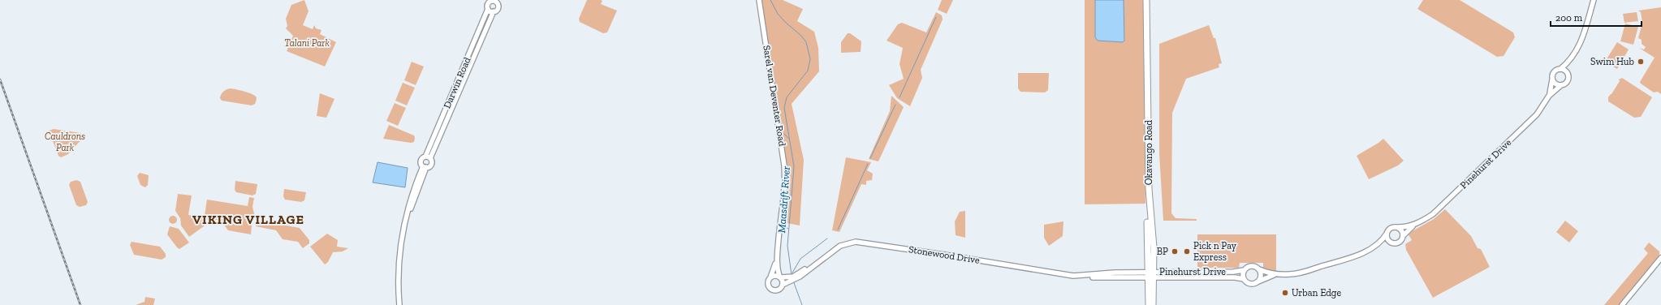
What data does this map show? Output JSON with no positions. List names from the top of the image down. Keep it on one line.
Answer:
{"streets":{"main road":["Okavango Road"],"street":["Darwin Road","Sarel van Deventer Road","Pinehurst Drive","Stonewood Drive"]},"crossings":[["Sarel van Deventer Road","Stonewood Drive"],["Okavango Road","Pinehurst Drive"],["Pinehurst Drive","Stonewood Drive"]],"districts":["VIKING VILLAGE"],"water":["Maasdrift River"],"parks":["Talani Park","Cauldrons Park"],"places":["Swim Hub","BP","Pick n Pay Express","Urban Edge"],"scale_bar":"200 m"}
